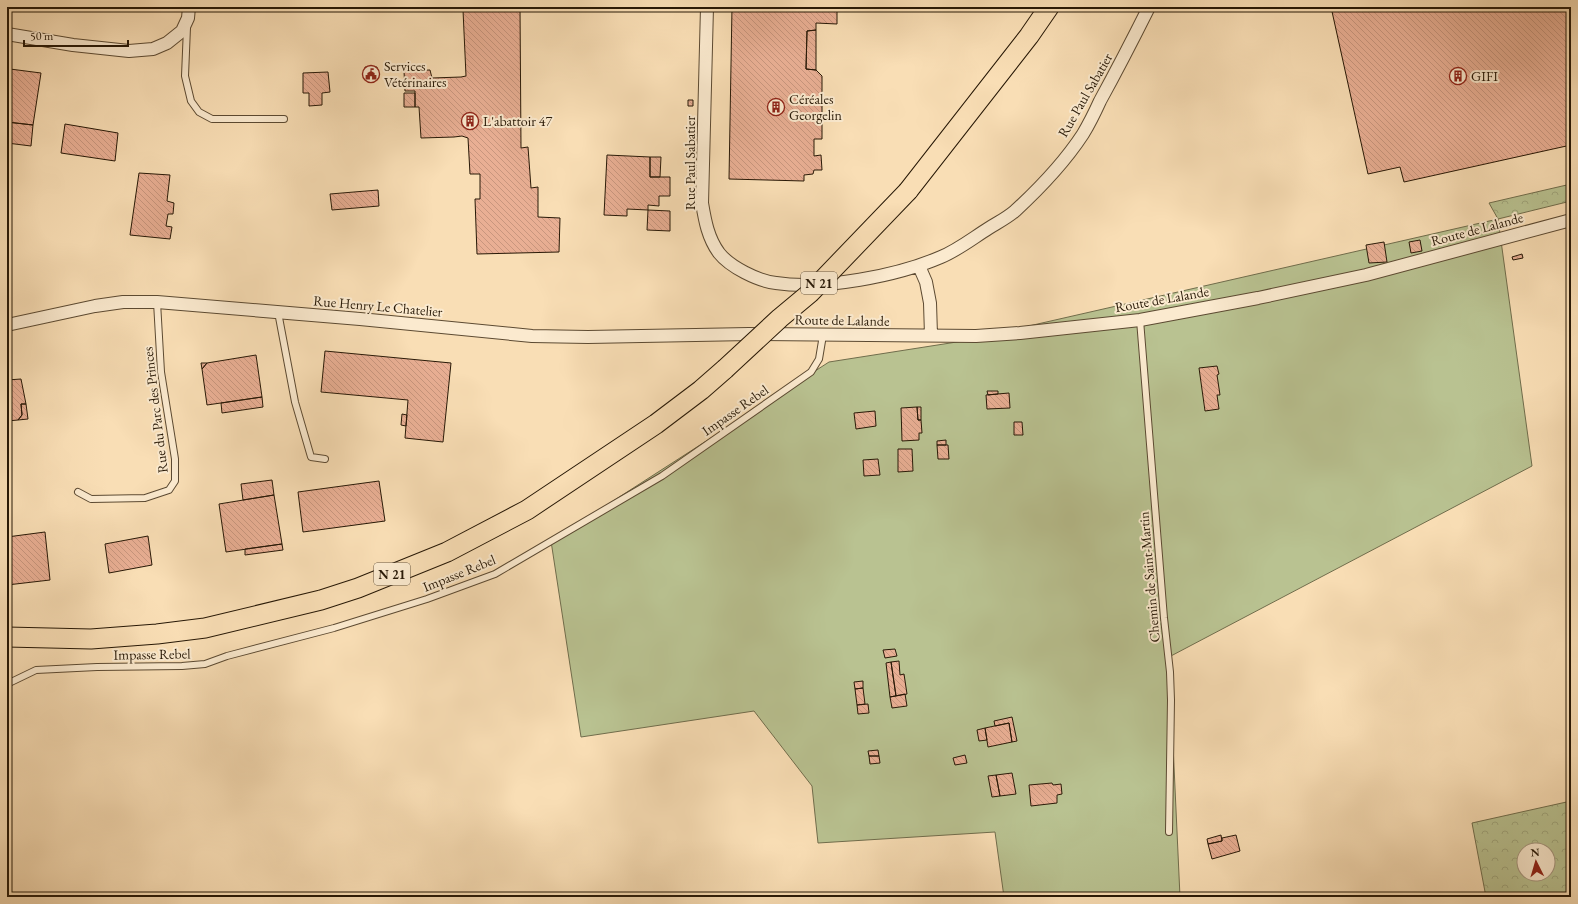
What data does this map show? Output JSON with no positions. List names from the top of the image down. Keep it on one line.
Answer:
{"streets":{"main road":["N 21"],"street":["Rue Paul Sabatier","Route de Lalande","Rue Henry Le Chatelier"],"lane":["Rue du Parc des Princes","Impasse Rebel","Chemin de Saint-Martin"]},"crossings":[["Route de Lalande","Rue Henry Le Chatelier"],["Route de Lalande","Impasse Rebel"],["Route de Lalande","Chemin de Saint-Martin"],["Rue Henry Le Chatelier","Rue du Parc des Princes"]],"places":{"public building":["Services Vétérinaires"],"building":["GIFI","Céréales Georgelin","L'abattoir 47"]},"scale_bar":"50 m","north":"top"}
